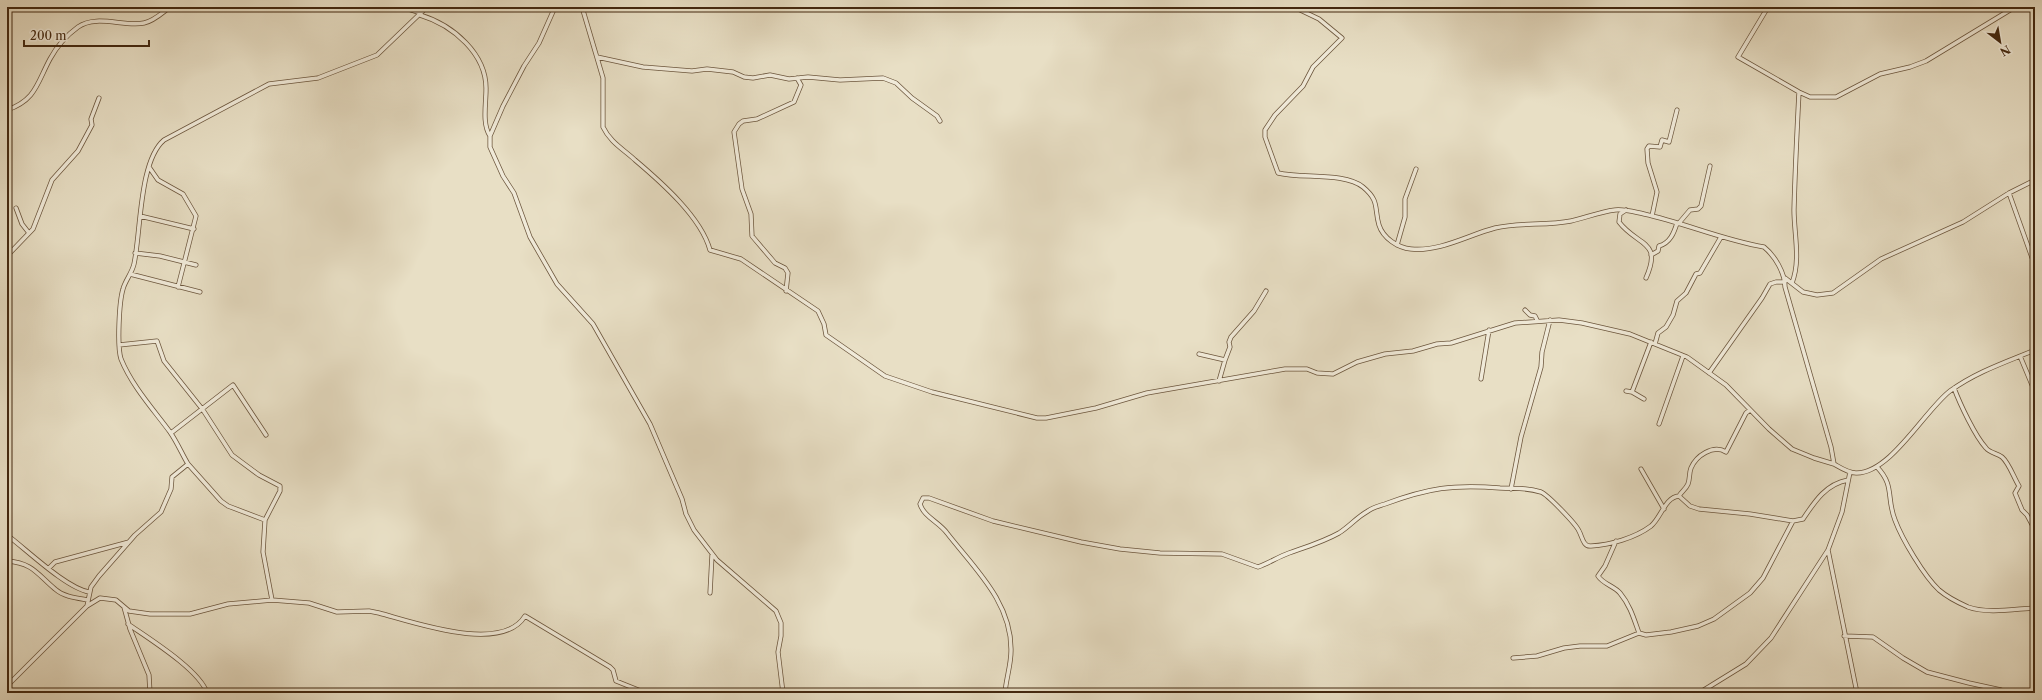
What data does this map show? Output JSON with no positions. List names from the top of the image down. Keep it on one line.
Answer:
{"scale_bar":"200 m","north":"bottom right"}
